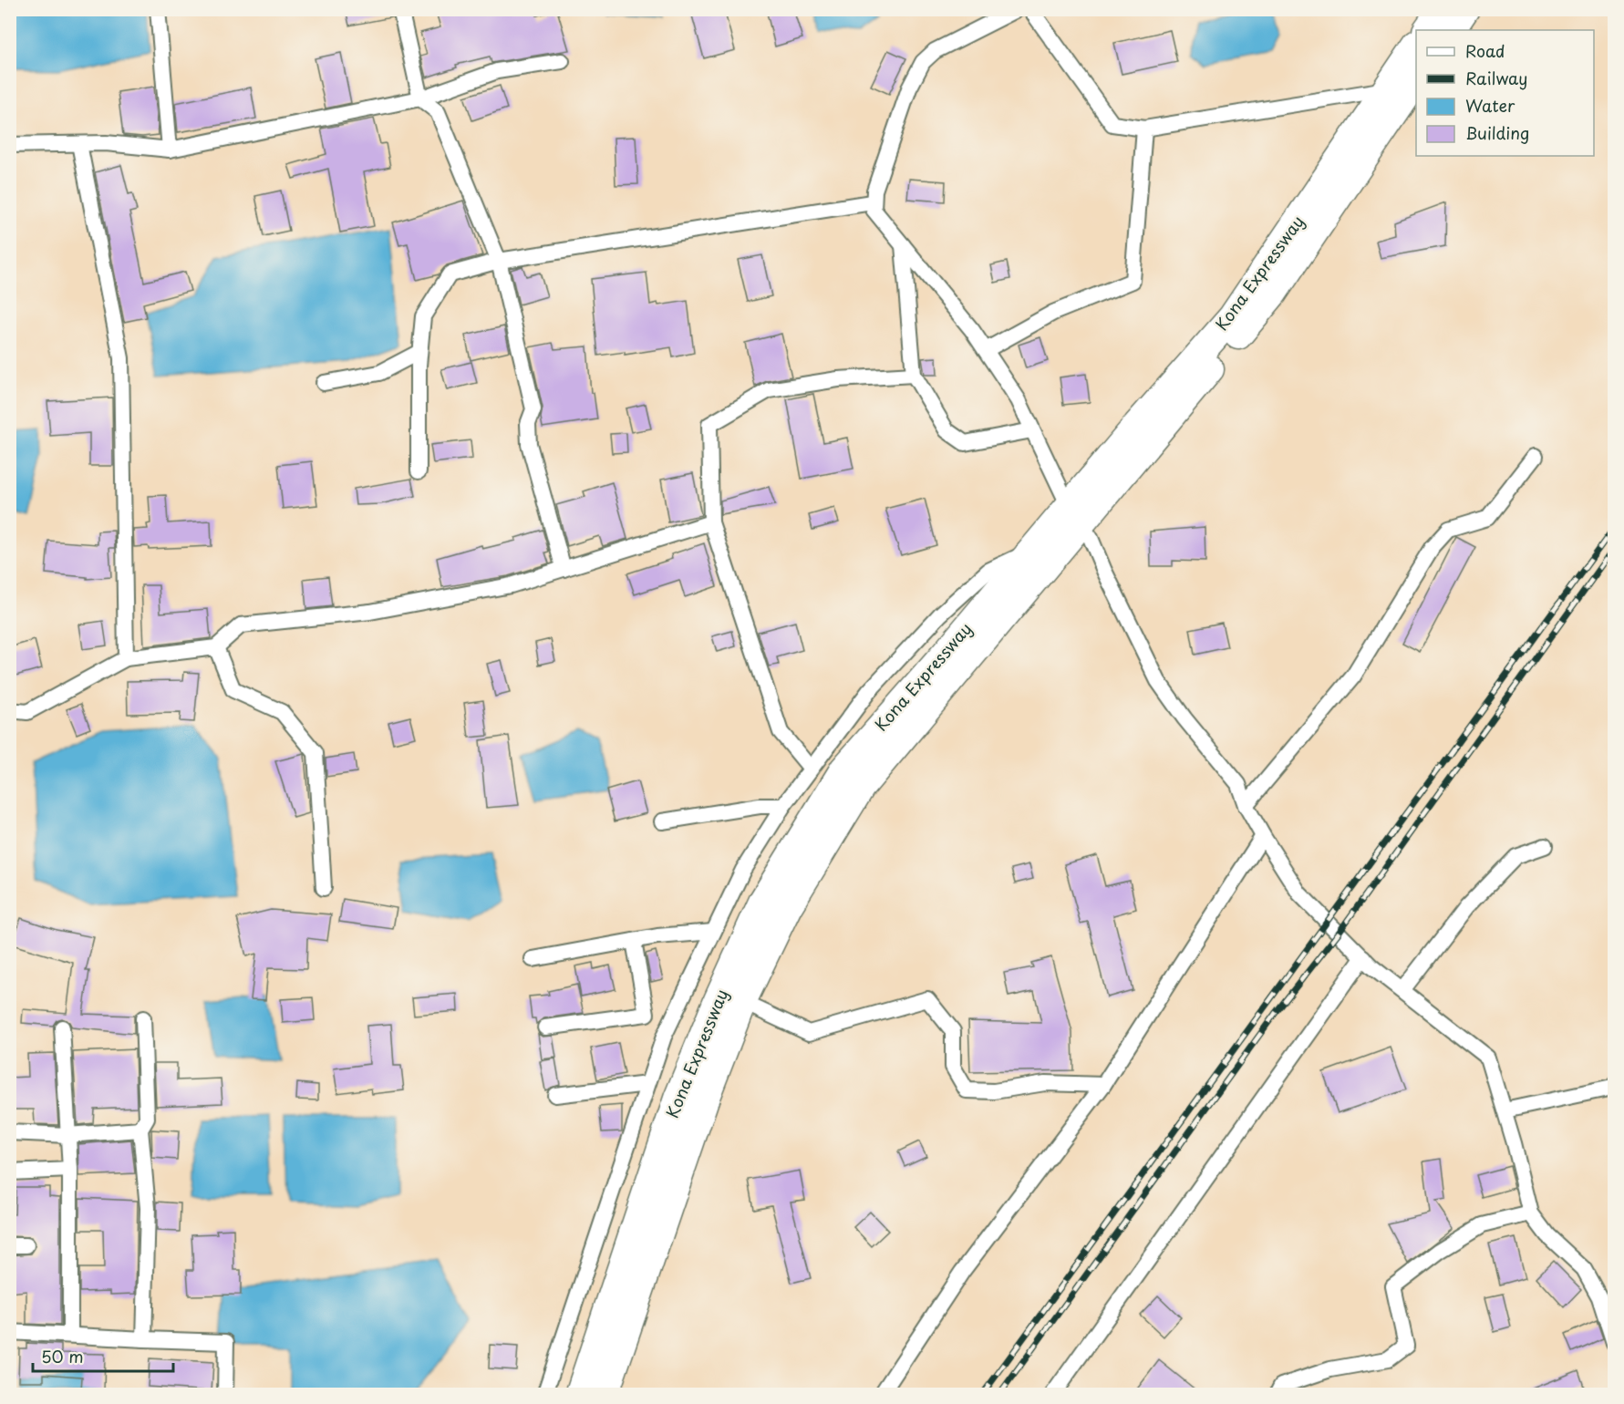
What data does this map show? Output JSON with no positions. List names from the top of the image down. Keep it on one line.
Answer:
{"streets":{"highway":["Kona Expressway"]},"legend":["Road","Railway","Water","Building"],"scale_bar":"50 m"}
